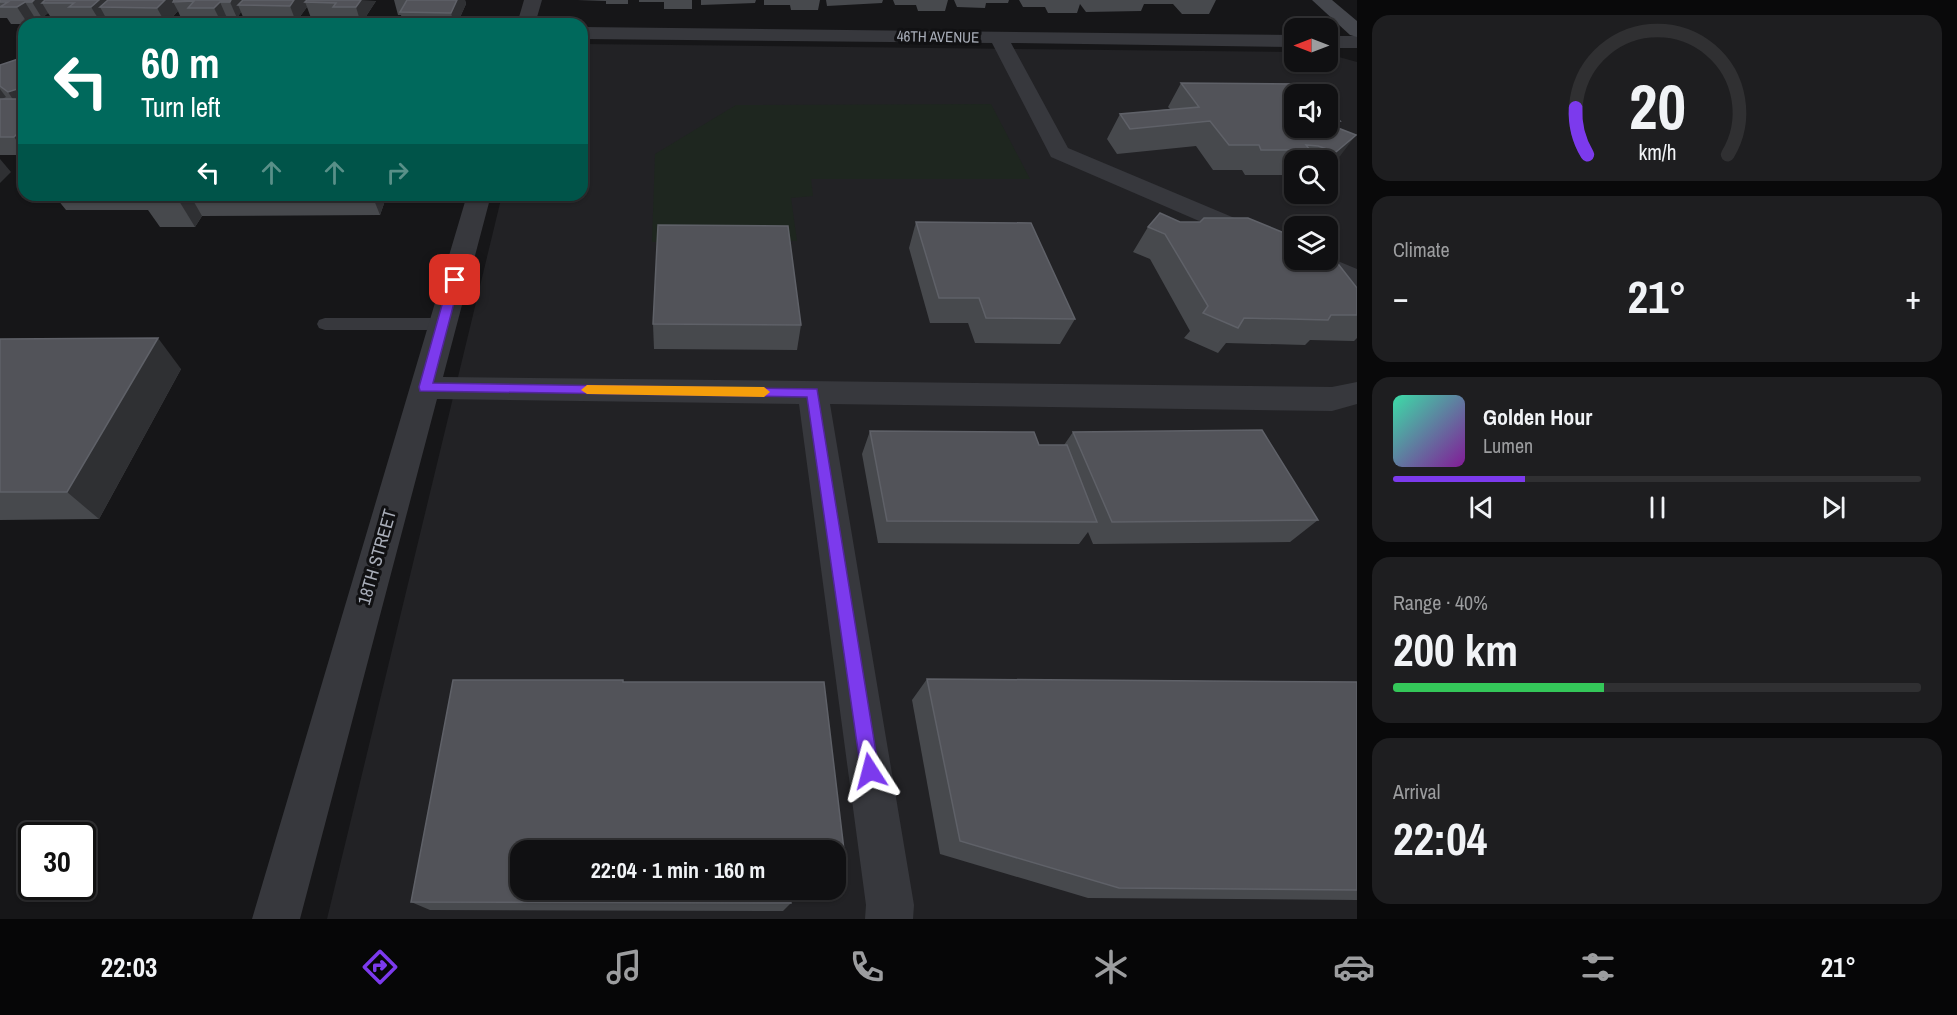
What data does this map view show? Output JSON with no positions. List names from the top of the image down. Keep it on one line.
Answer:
{"streets":{"street":["46TH AVENUE","18TH STREET"]},"north":"left","page":{"turn":["60 m","Turn left"],"tile":["Climate",["Range · 40%","200 km"],["Arrival","22:04"]],"heat":["−","21°","+"],"song":["Golden Hour","Lumen"],"limit":"30","trip":"22:04 · 1 min · 160 m","tabs":["22:03","21°"],"gauge":["20","km/h"]}}
